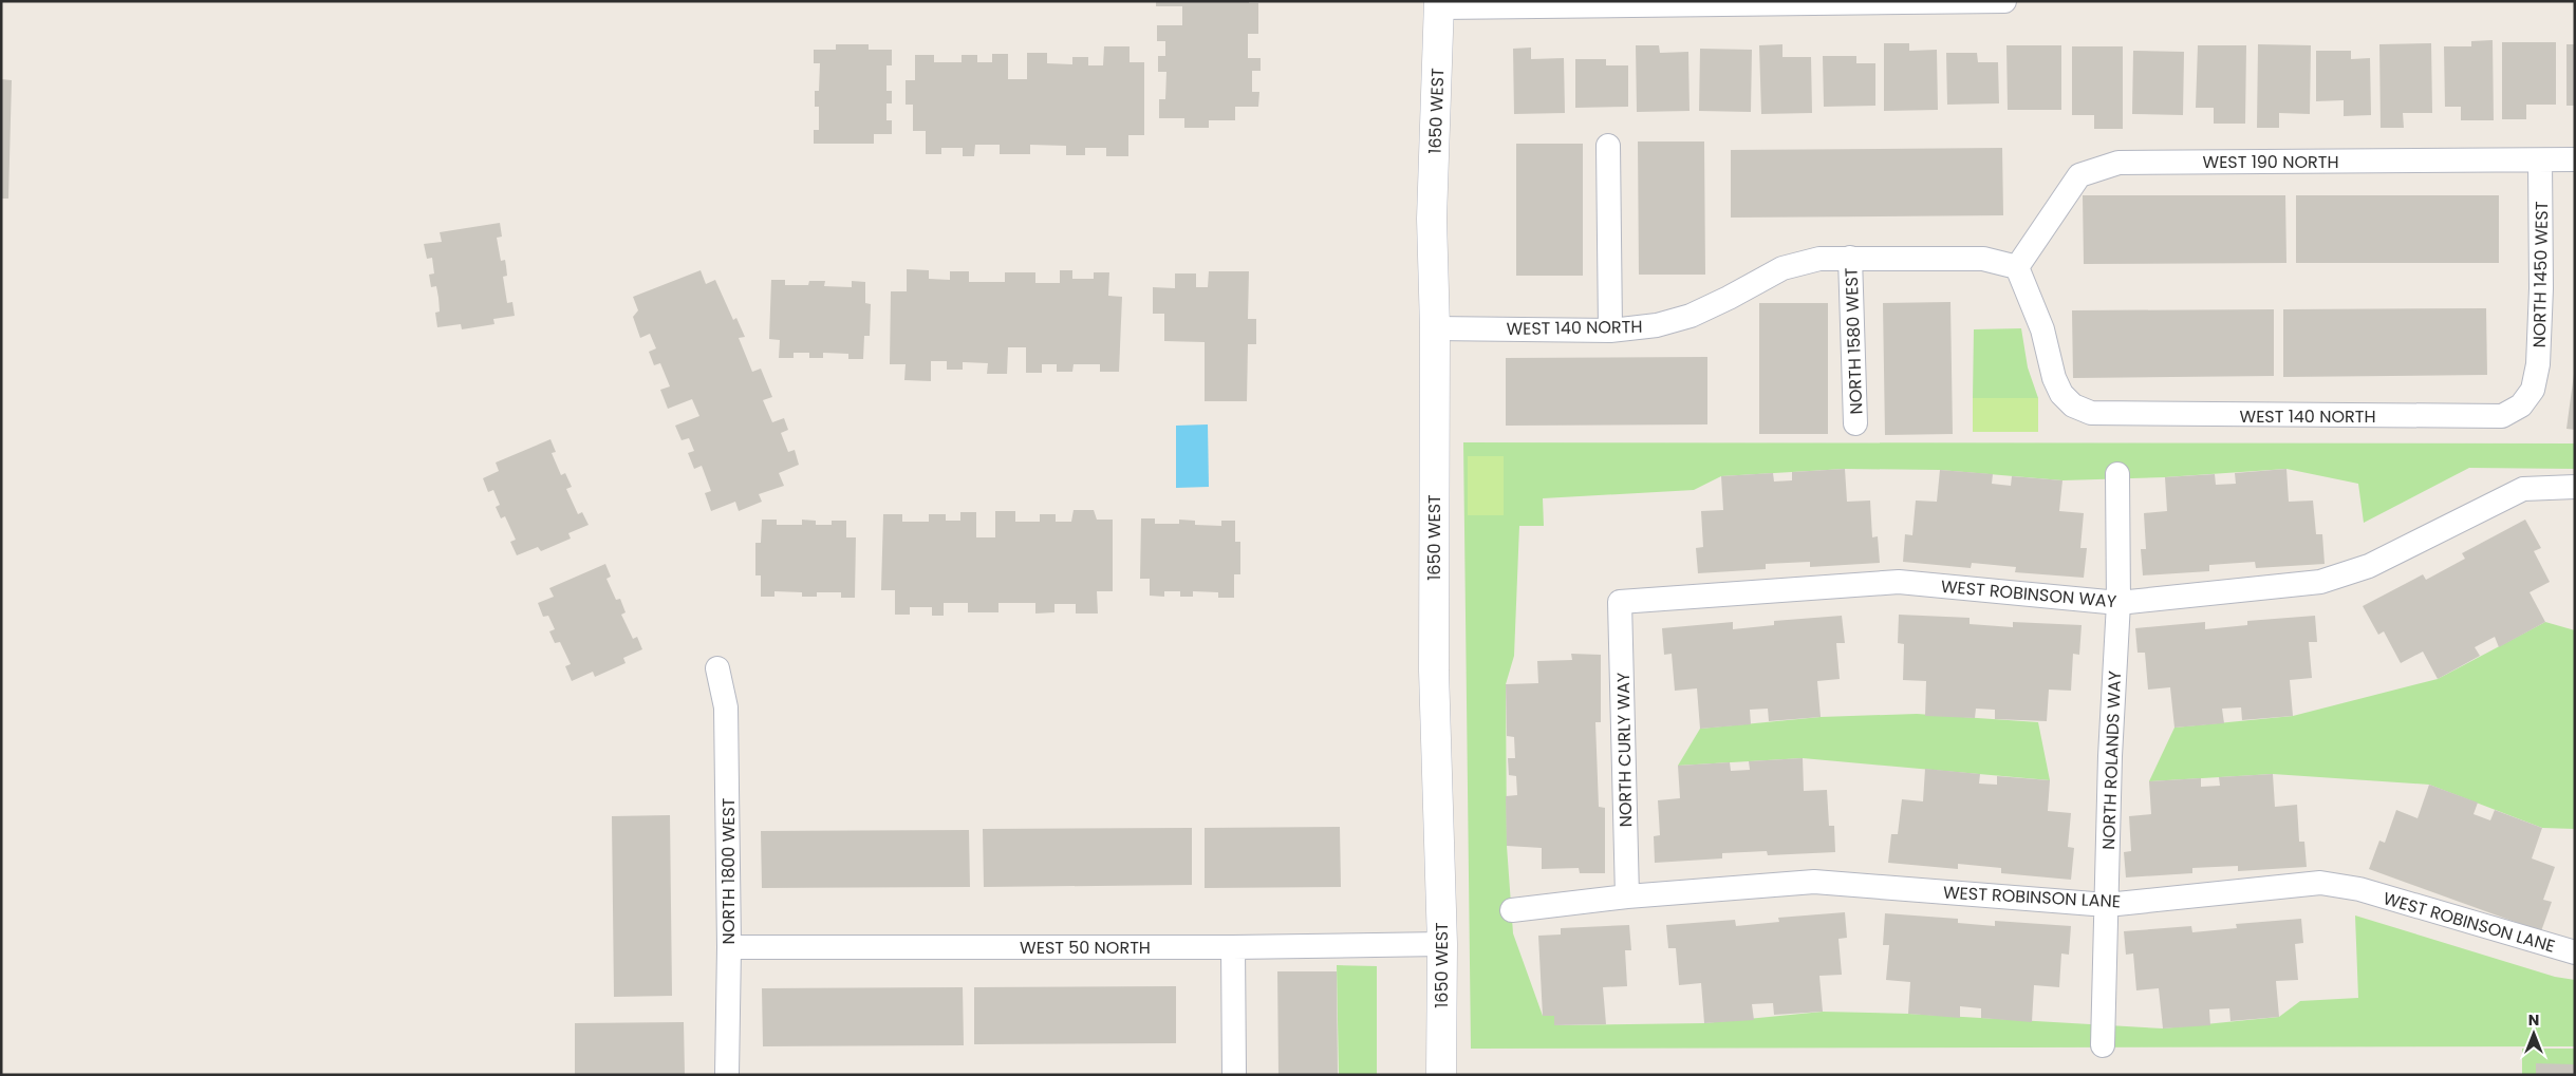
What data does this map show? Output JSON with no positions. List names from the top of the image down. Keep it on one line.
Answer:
{"streets":{"street":["1650 WEST","WEST 190 NORTH","NORTH 1450 WEST","WEST 140 NORTH","NORTH 1580 WEST","WEST ROBINSON WAY","NORTH CURLY WAY","NORTH ROLANDS WAY","NORTH 1800 WEST","WEST ROBINSON LANE","WEST 50 NORTH"]},"crossings":[["1650 WEST","WEST 140 NORTH"],["1650 WEST","WEST 50 NORTH"],["WEST 190 NORTH","NORTH 1450 WEST"],["WEST 190 NORTH","WEST 140 NORTH"],["NORTH 1450 WEST","WEST 140 NORTH"],["WEST 140 NORTH","NORTH 1580 WEST"],["WEST ROBINSON WAY","NORTH CURLY WAY"],["WEST ROBINSON WAY","NORTH ROLANDS WAY"],["NORTH CURLY WAY","WEST ROBINSON LANE"],["NORTH ROLANDS WAY","WEST ROBINSON LANE"],["NORTH 1800 WEST","WEST 50 NORTH"]],"north":"top"}
